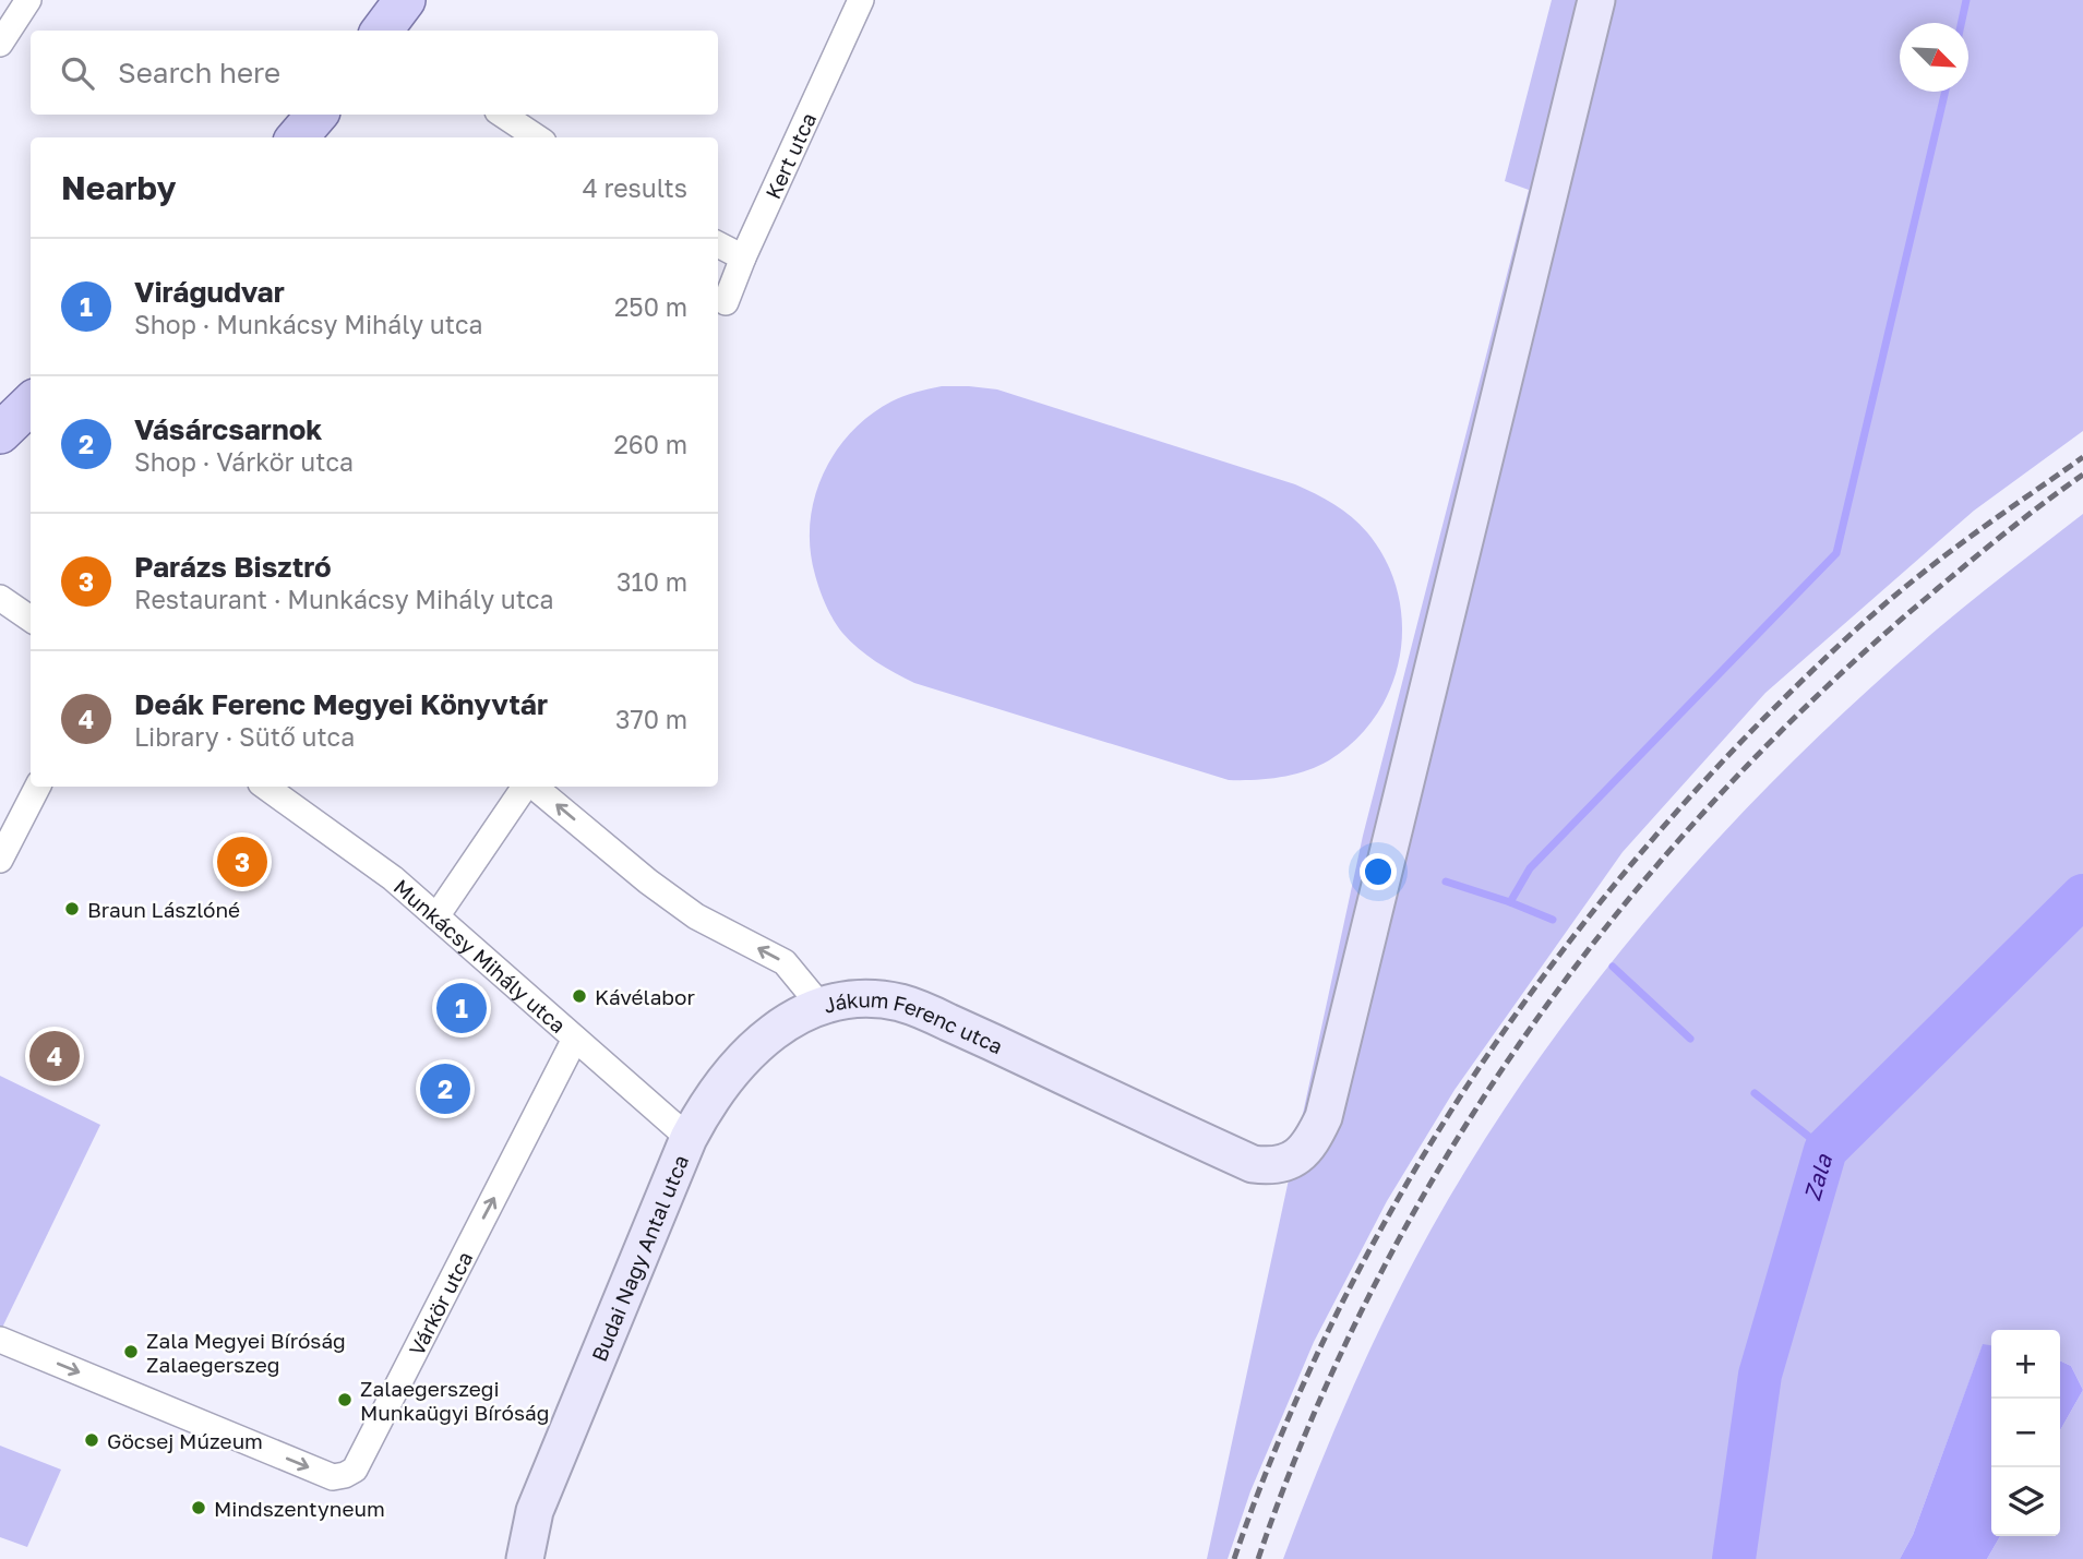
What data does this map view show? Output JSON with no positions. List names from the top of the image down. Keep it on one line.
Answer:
{"streets":{"street":["Kert utca","Munkácsy Mihály utca","Jákum Ferenc utca","Budai Nagy Antal utca","Várkör utca"]},"crossings":[["Munkácsy Mihály utca","Budai Nagy Antal utca"],["Munkácsy Mihály utca","Várkör utca"],["Jákum Ferenc utca","Budai Nagy Antal utca"]],"water":["Zala"],"places":["Braun Lászlóné","Kávélabor","Zala Megyei Bíróság Zalaegerszeg","Zalaegerszegi Munkaügyi Bíróság","Göcsej Múzeum","Mindszentyneum"],"north":"bottom right","page":{"search":"Search here","heading":["Nearby","4 results"],"list":[{"mark":"1","name":"Virágudvar","note":"Shop · Munkácsy Mihály utca","value":"250 m"},{"mark":"2","name":"Vásárcsarnok","note":"Shop · Várkör utca","value":"260 m"},{"mark":"3","name":"Parázs Bisztró","note":"Restaurant · Munkácsy Mihály utca","value":"310 m"},{"mark":"4","name":"Deák Ferenc Megyei Könyvtár","note":"Library · Sütő utca","value":"370 m"}],"pins":["3","1","4","2"],"map_buttons":["+","−"]}}
